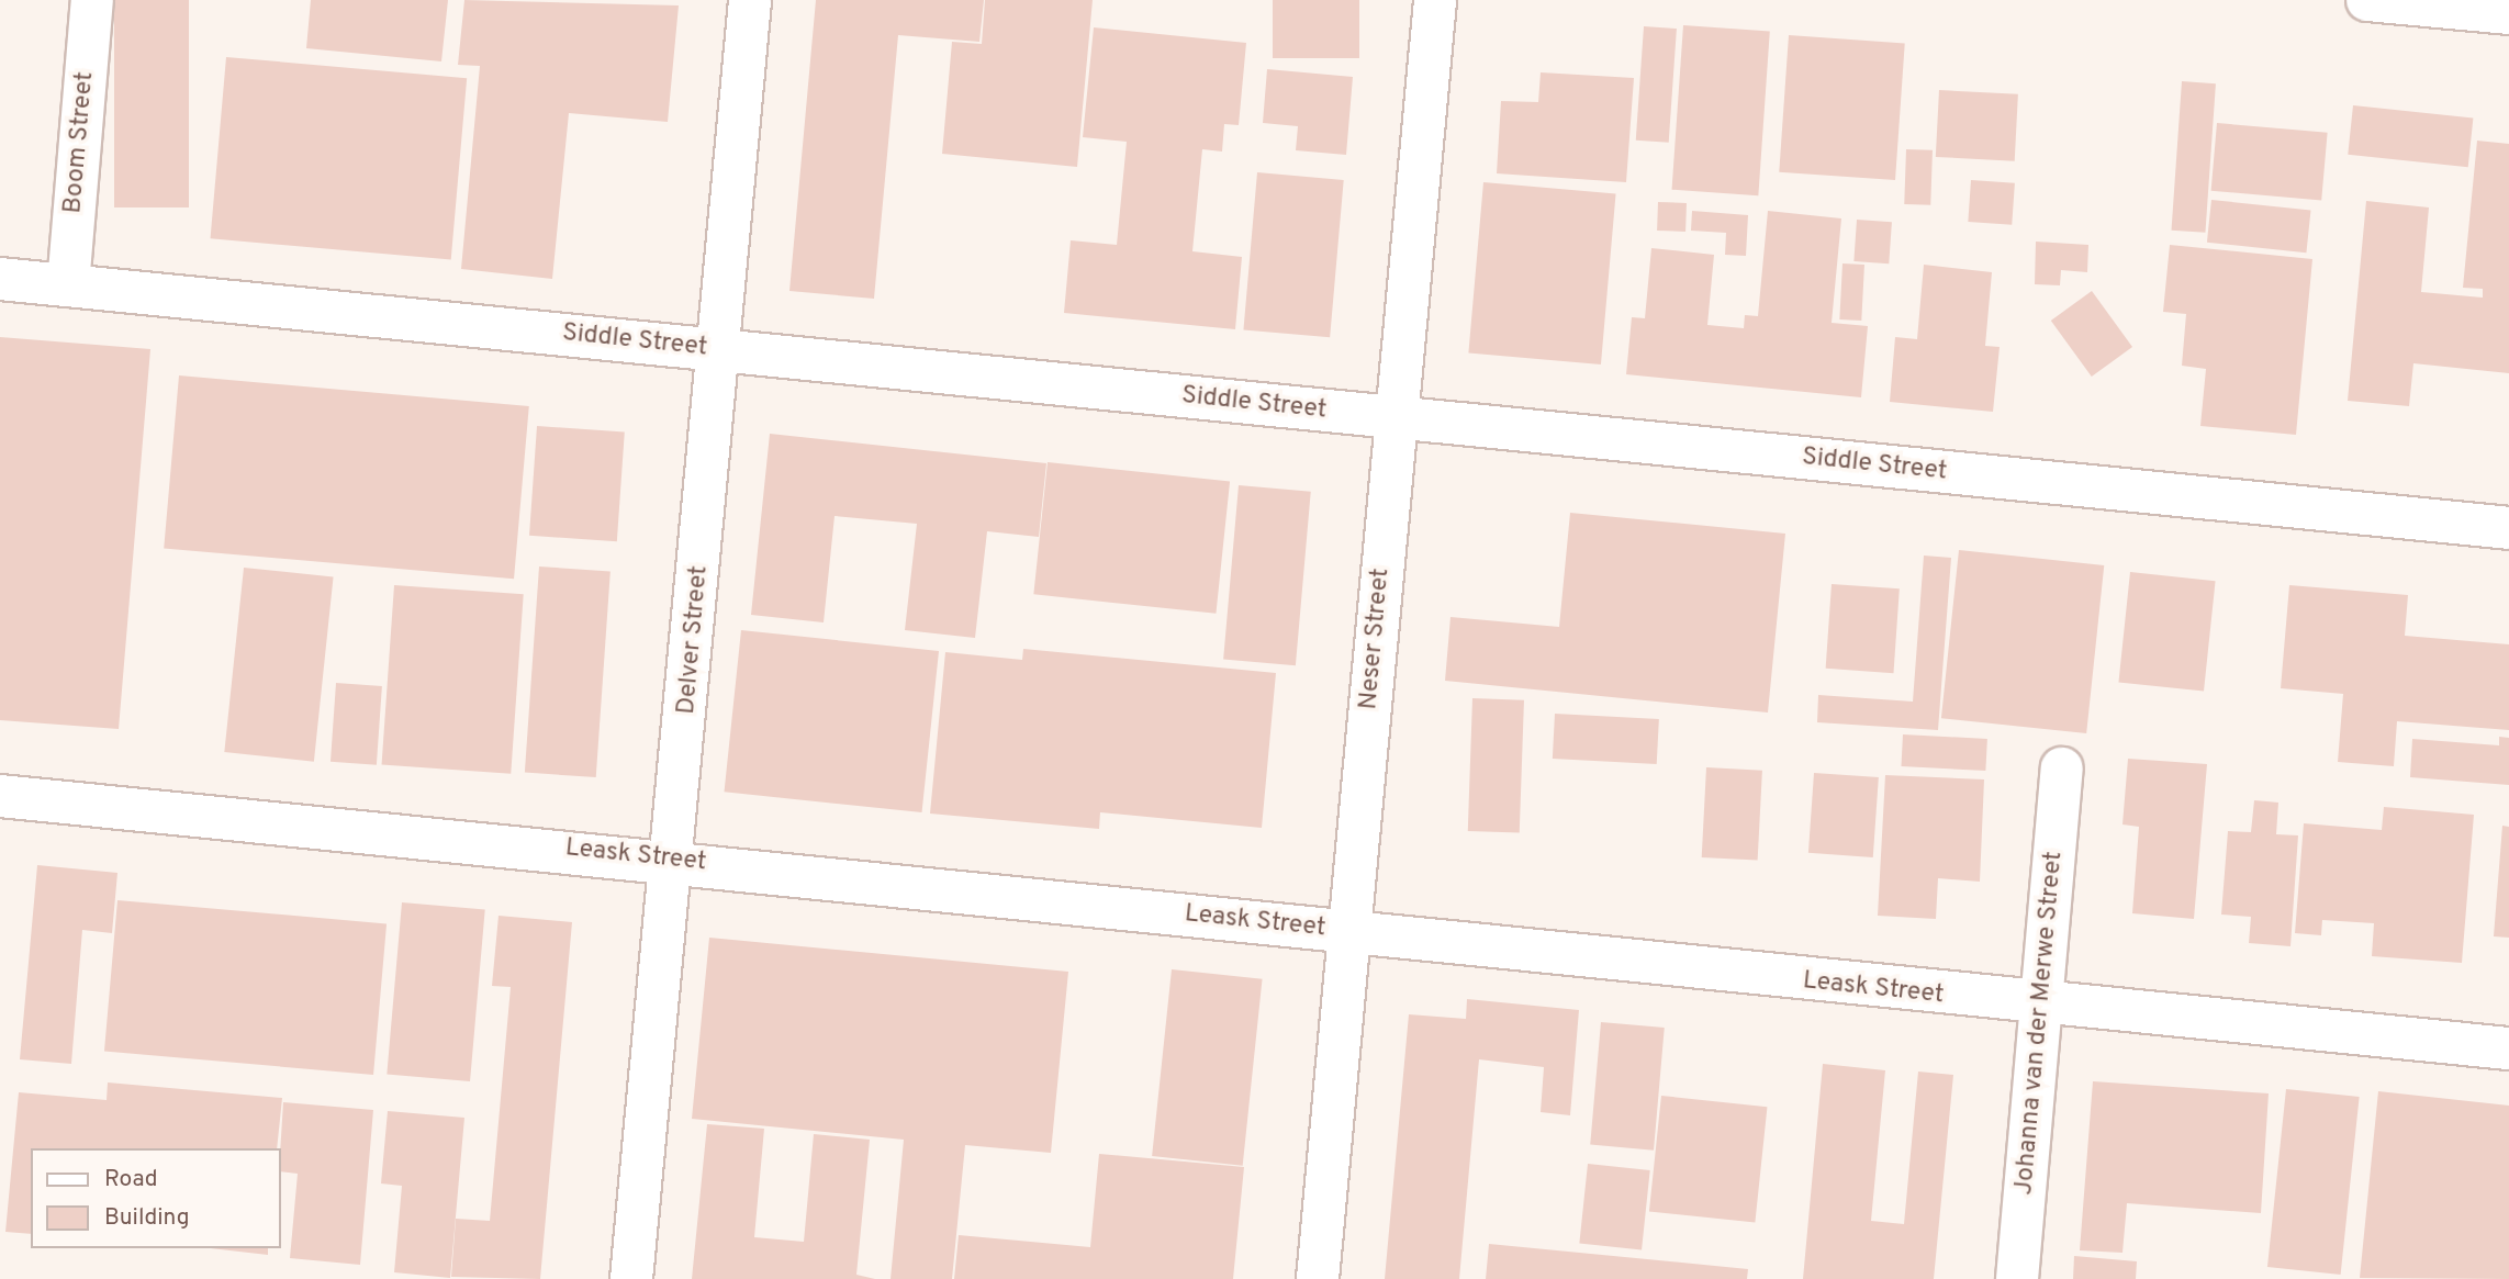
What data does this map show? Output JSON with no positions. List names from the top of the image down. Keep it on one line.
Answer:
{"streets":{"street":["Boom Street","Siddle Street","Neser Street","Delver Street","Leask Street","Johanna van der Merwe Street"]},"crossings":[["Boom Street","Siddle Street"],["Siddle Street","Neser Street"],["Siddle Street","Delver Street"],["Neser Street","Leask Street"],["Delver Street","Leask Street"],["Leask Street","Johanna van der Merwe Street"]],"legend":["Road","Building"]}
